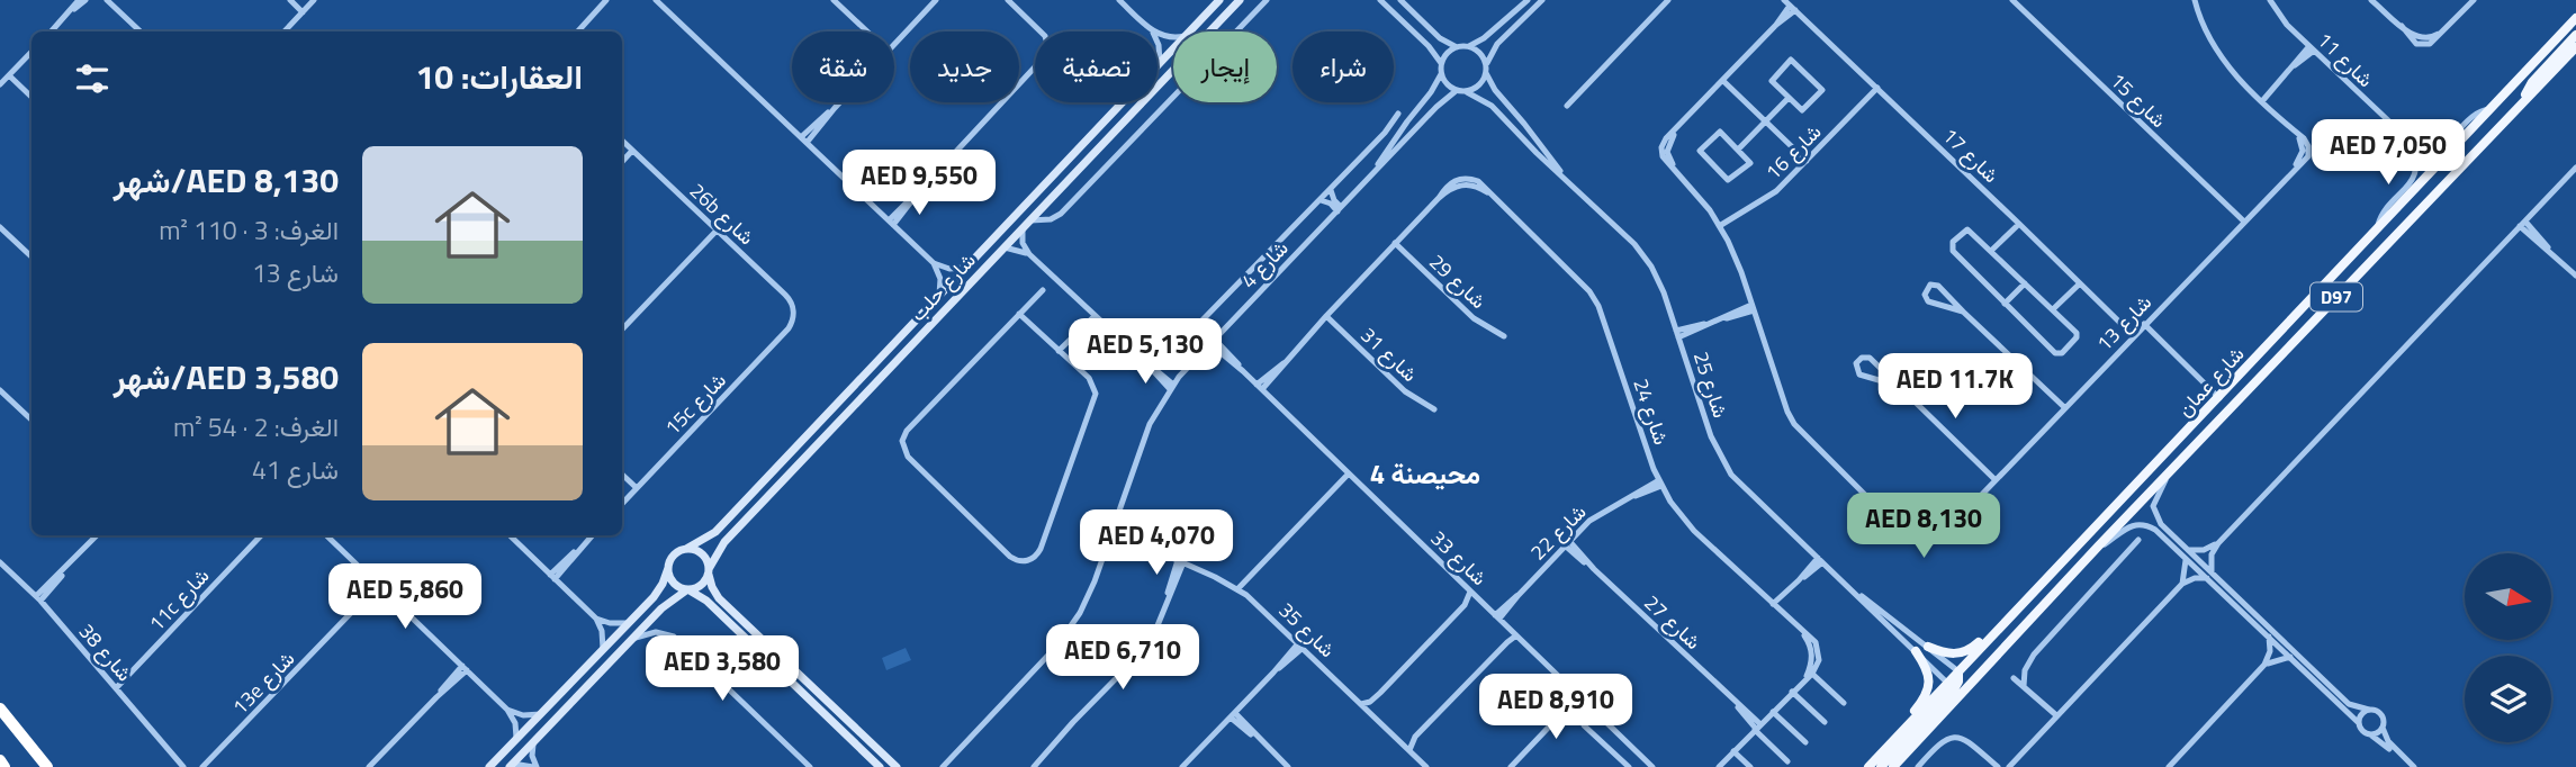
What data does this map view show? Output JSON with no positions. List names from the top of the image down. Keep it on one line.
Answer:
{"streets":{"main road":["D97","شارع عمان"],"street":["شارع 11","شارع 15","شارع 16","شارع 17","26b شارع","شارع 4","شارع 29","شارع حلب","شارع 13","شارع 31","شارع 25","15c شارع","شارع 24","شارع 22","شارع 33","11c شارع","شارع 27","شارع 35","شارع 38","13e شارع"]},"crossings":[["شارع 15","شارع 13"],["شارع 16","شارع 17"],["شارع 16","شارع 13"],["شارع 17","شارع 13"],["26b شارع","15c شارع"],["شارع 4","شارع 25"],["شارع 4","شارع 33"],["شارع 4","شارع 35"],["شارع 29","شارع 24"],["شارع 31","شارع 24"],["شارع عمان","شارع 25"],["شارع 24","شارع 22"],["شارع 24","شارع 33"],["شارع 22","شارع 33"],["شارع 22","شارع 27"],["11c شارع","شارع 38"]],"districts":["محيصنة 4"],"north":"right","page":{"chip":["شراء","إيجار","تصفية","جديد","شقة"],"heading":"العقارات: 10","price":["AED 7,050","AED 9,550","AED 5,130","AED 11.7K","AED 8,130","AED 4,070","AED 5,860","AED 6,710","AED 3,580","AED 8,910"],"list":[{"name":"AED 8,130/شهر","note":"الغرف: 3 · 110 m² · شارع 13"},{"name":"AED 3,580/شهر","note":"الغرف: 2 · 54 m² · شارع 41"}]}}
